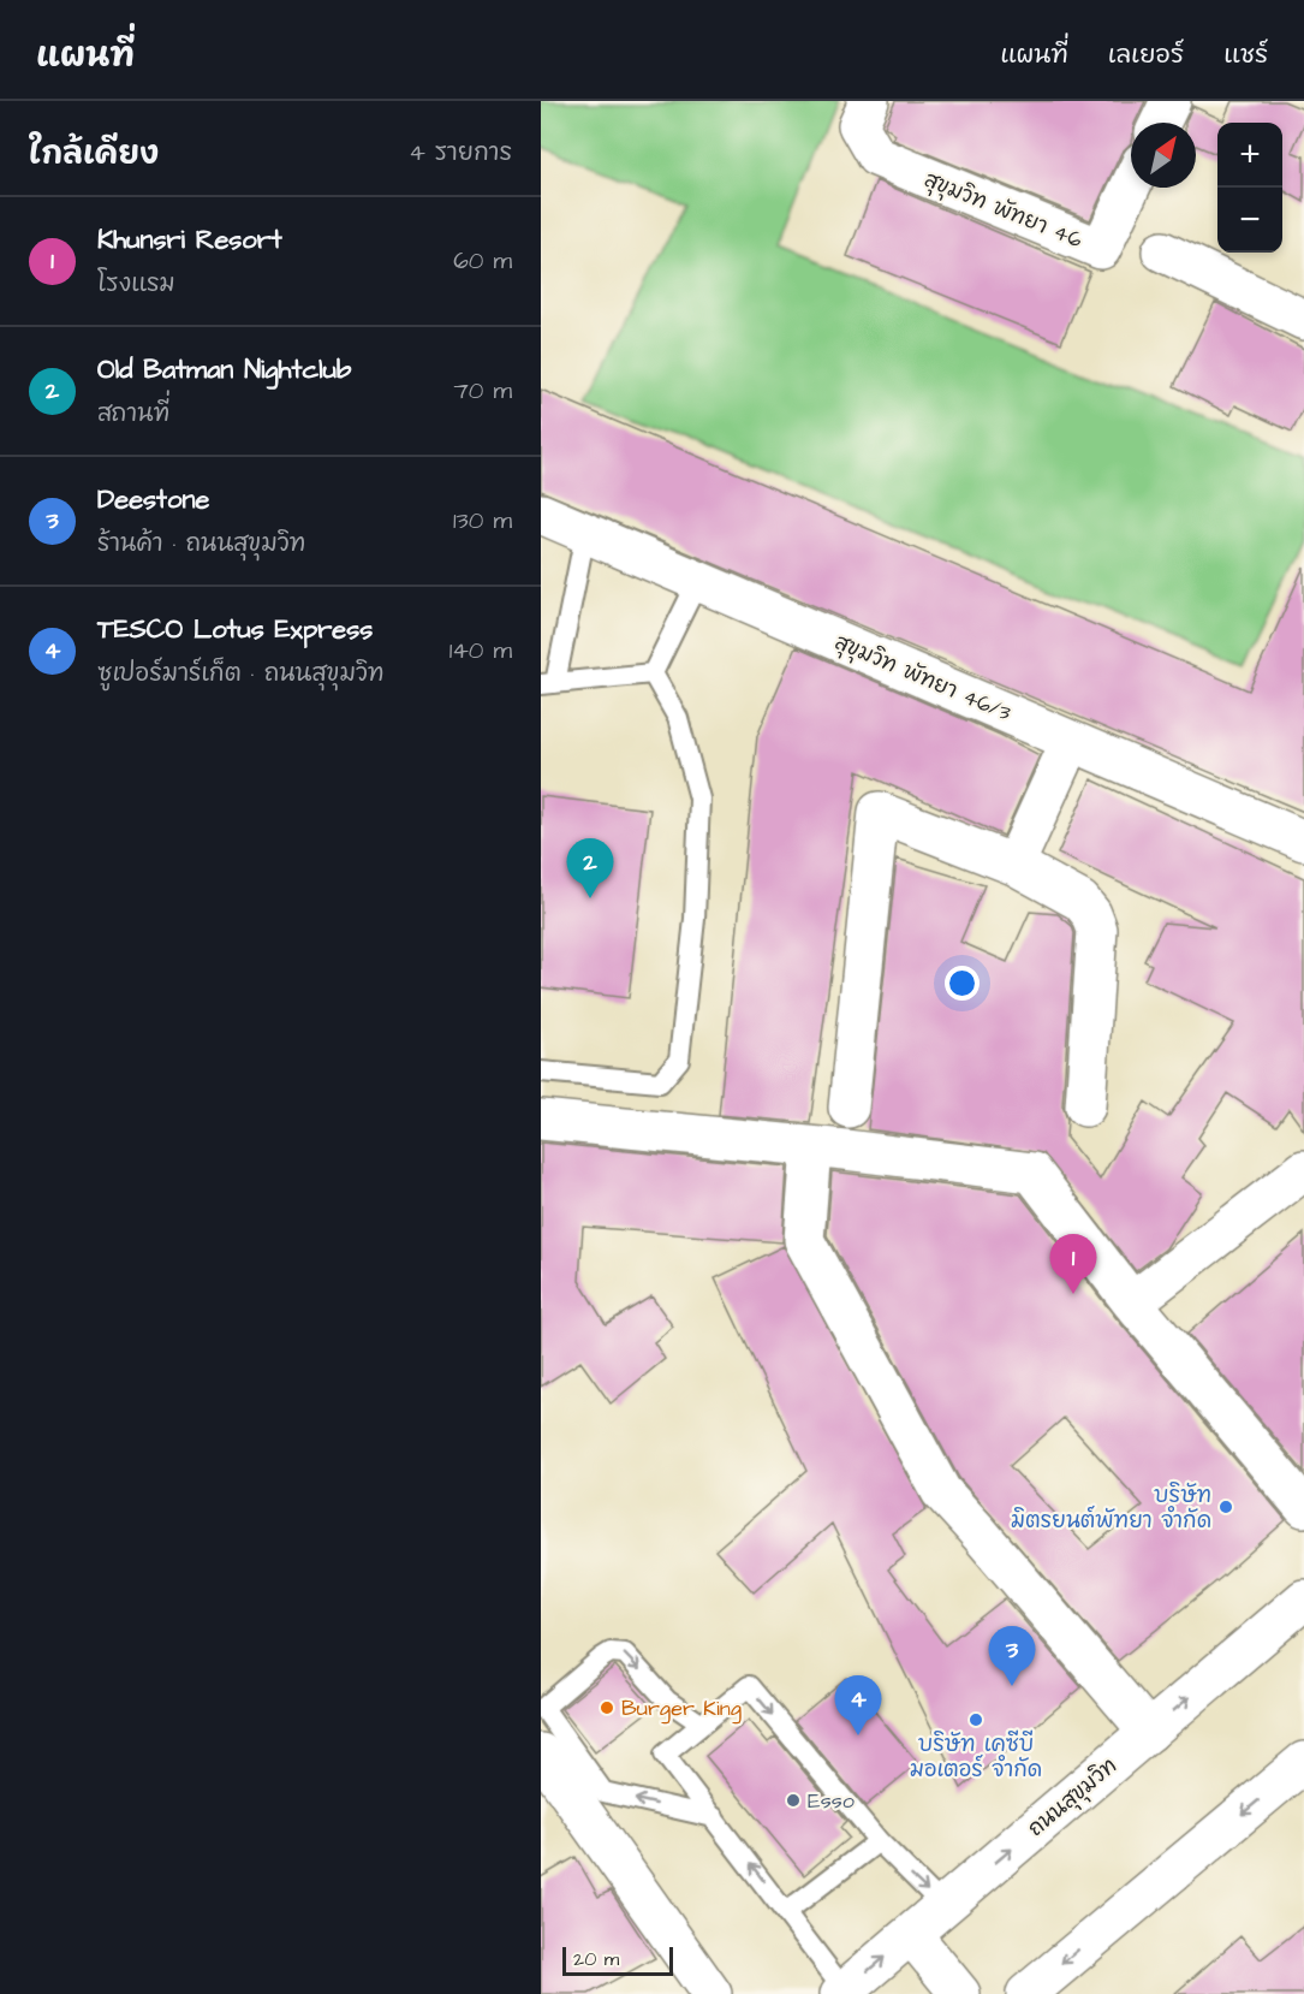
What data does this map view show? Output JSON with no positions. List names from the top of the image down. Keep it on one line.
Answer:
{"streets":{"main road":["สุขุมวิท พัทยา 46","สุขุมวิท พัทยา 46/3","ถนนสุขุมวิท"]},"places":["บริษัท มิตรยนต์พัทยา จำกัด","Burger King","บริษัท เคซีบี มอเตอร์ จำกัด","Esso"],"scale_bar":"20 m","north":"top right","page":{"header":"แผนที่","nav":["แผนที่","เลเยอร์","แชร์"],"heading":["ใกล้เคียง","4 รายการ"],"map_buttons":["+","−"],"list":[{"mark":"1","name":"Khunsri Resort","note":"โรงแรม","value":"60 m"},{"mark":"2","name":"Old Batman Nightclub","note":"สถานที่","value":"70 m"},{"mark":"3","name":"Deestone","note":"ร้านค้า · ถนนสุขุมวิท","value":"130 m"},{"mark":"4","name":"TESCO Lotus Express","note":"ซูเปอร์มาร์เก็ต · ถนนสุขุมวิท","value":"140 m"}],"pins":["2","1","3","4"],"scale":"20 m"}}
